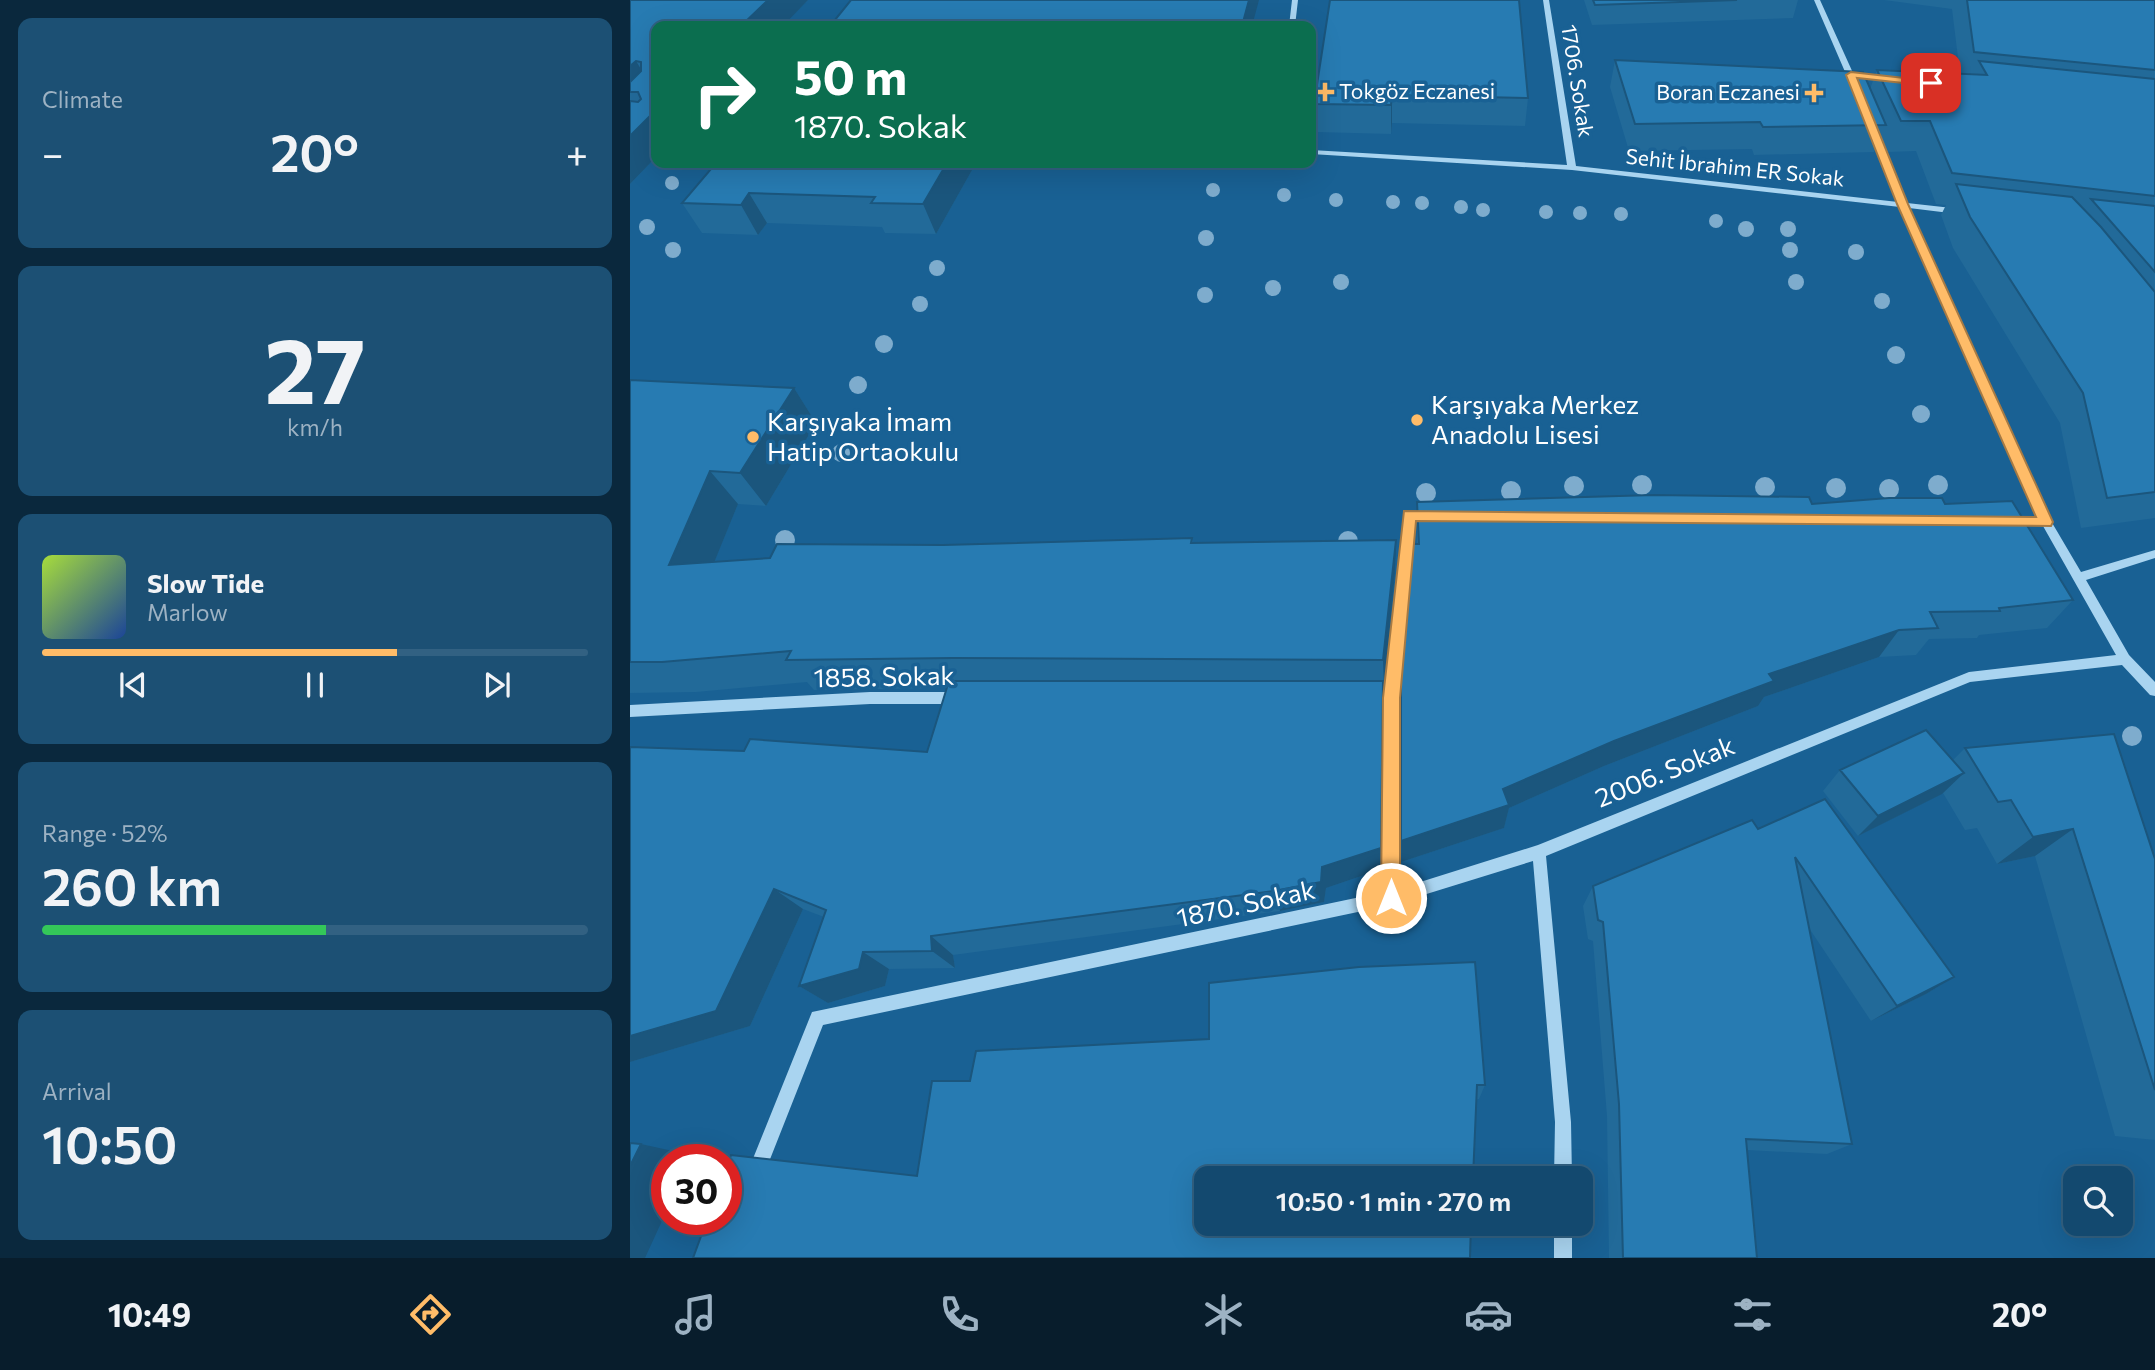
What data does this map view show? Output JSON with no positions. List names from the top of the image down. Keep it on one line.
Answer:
{"streets":{"street":["1706. Sokak","Sehit İbrahim ER Sokak","1858. Sokak","2006. Sokak","1870. Sokak"]},"crossings":[["1706. Sokak","Sehit İbrahim ER Sokak"]],"places":{"health":["Tokgöz Eczanesi","Boran Eczanesi"],"other":["Karşıyaka Merkez Anadolu Lisesi","Karşıyaka İmam Hatip Ortaokulu"]},"page":{"tile":["Climate",["27","km/h"],["Range · 52%","260 km"],["Arrival","10:50"]],"turn":["50 m","1870. Sokak"],"heat":["−","20°","+"],"song":["Slow Tide","Marlow"],"limit":"30","trip":"10:50 · 1 min · 270 m","tabs":["10:49","20°"]}}
